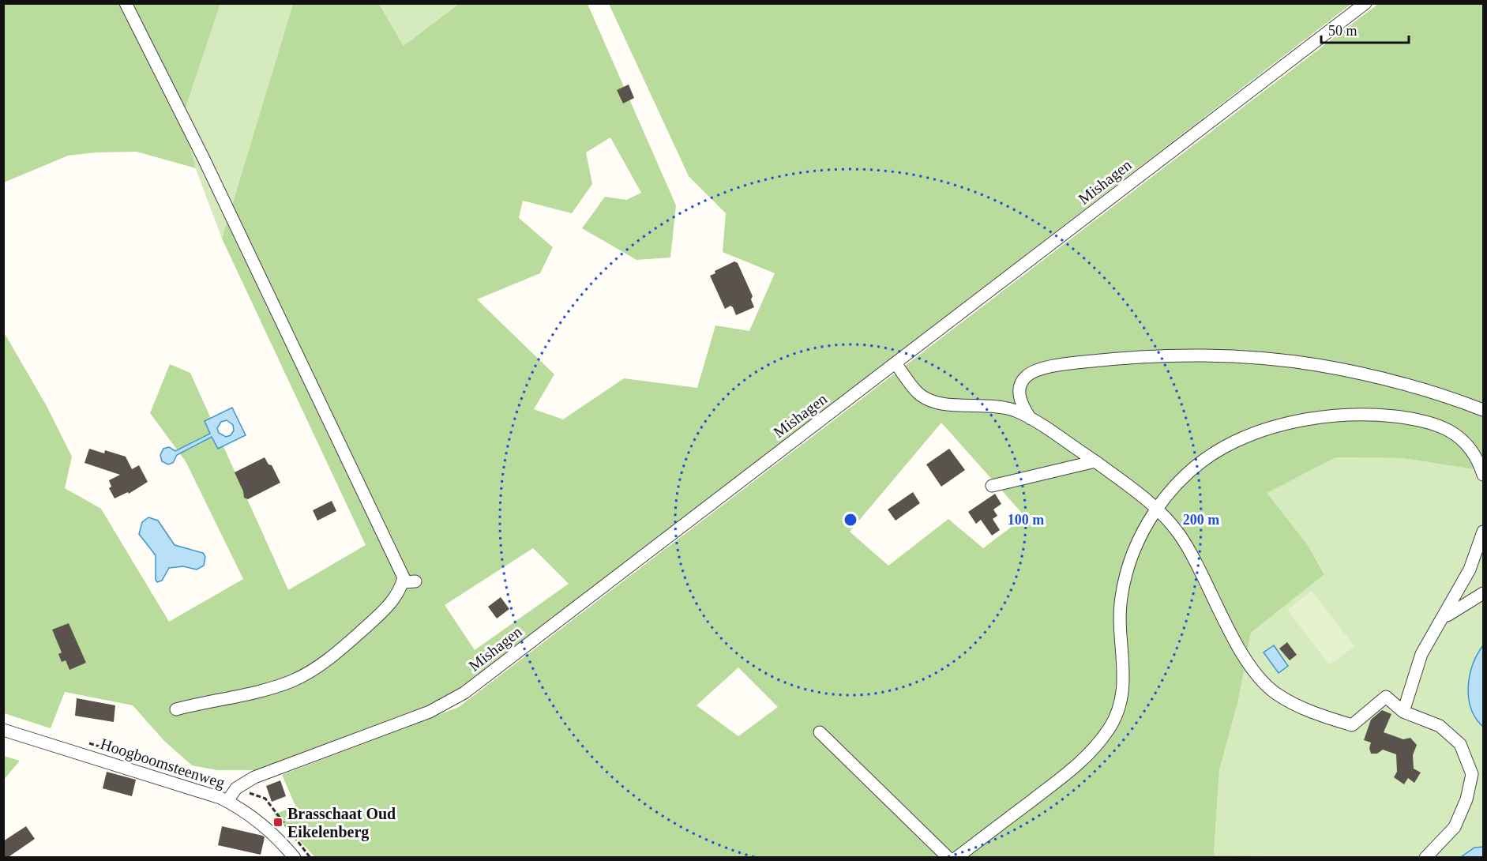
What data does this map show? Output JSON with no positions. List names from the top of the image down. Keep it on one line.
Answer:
{"streets":{"street":["Mishagen","Hoogboomsteenweg"]},"crossings":[["Mishagen","Hoogboomsteenweg"]],"places":{"transit":["Brasschaat Oud Eikelenberg"]},"scale_bar":"50 m","rings":["100 m","200 m"]}
